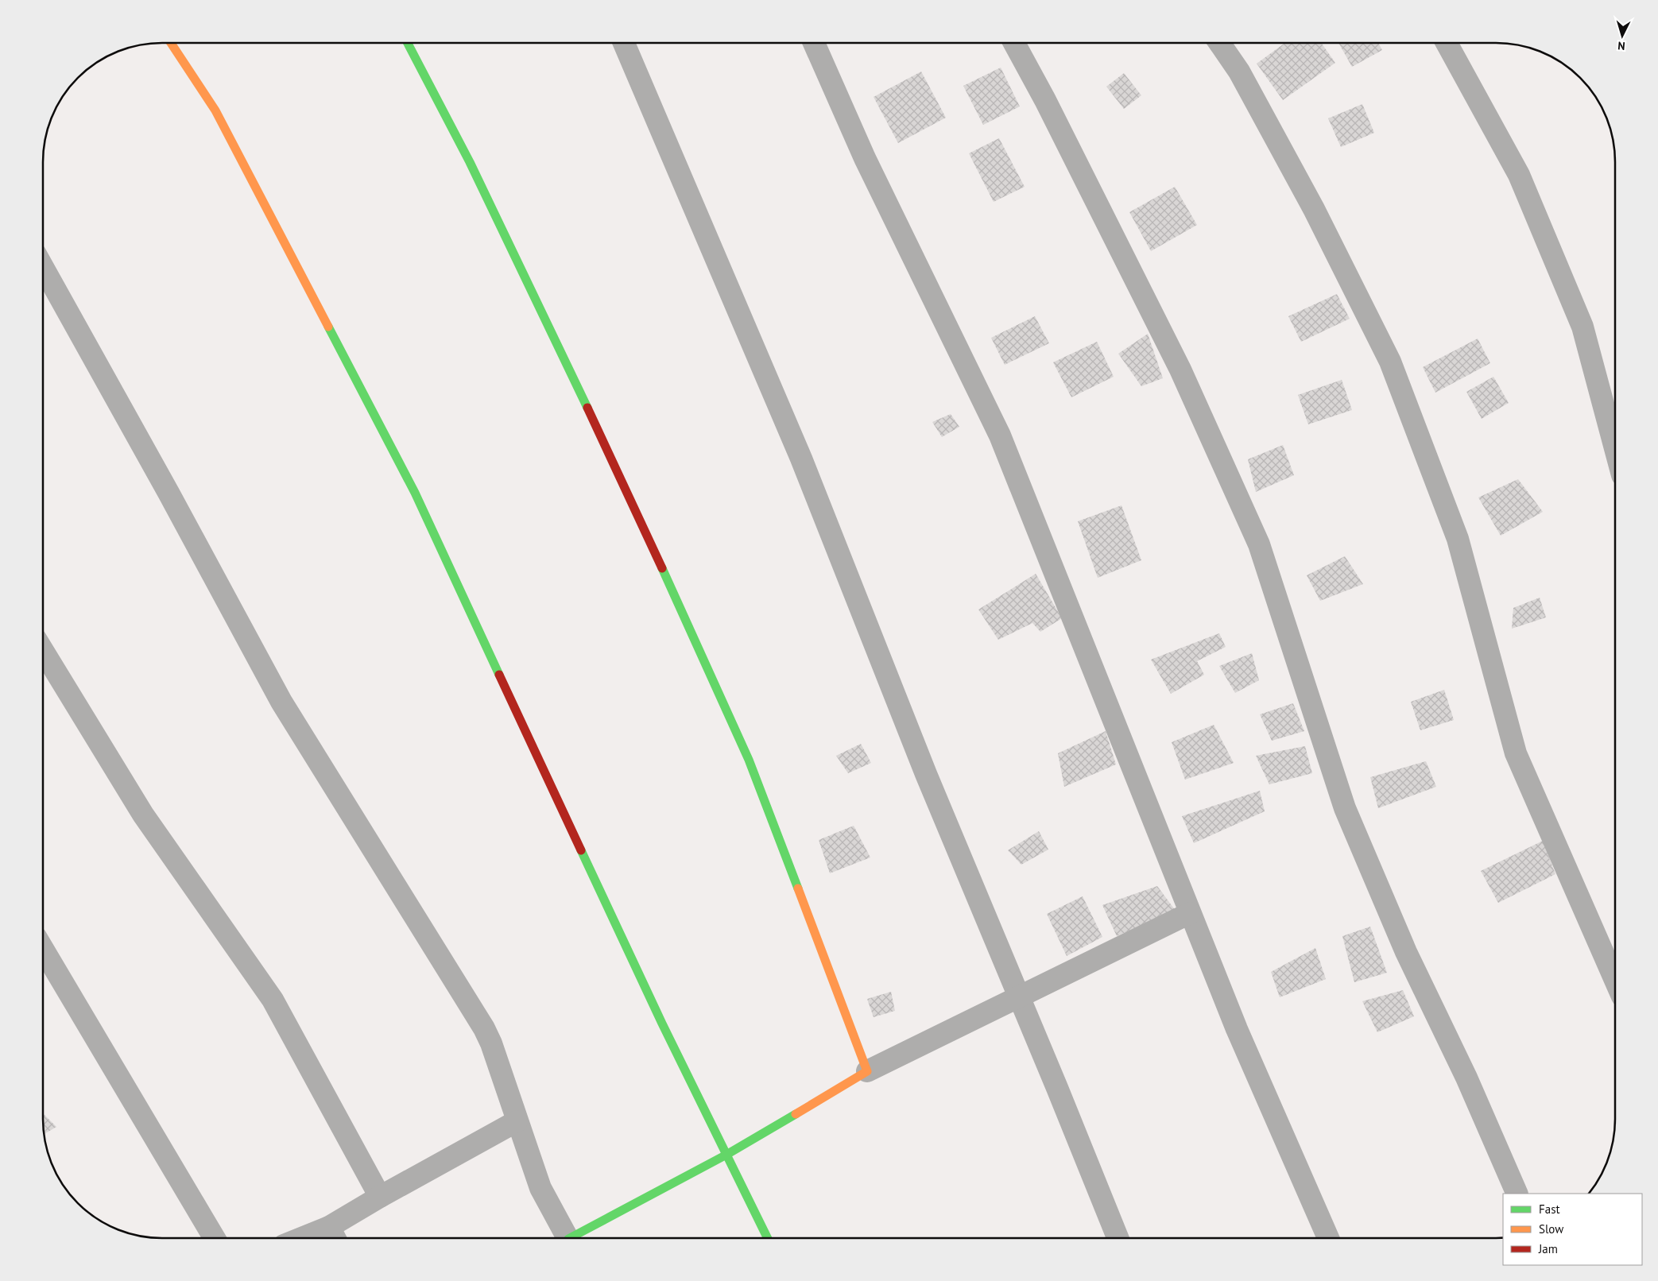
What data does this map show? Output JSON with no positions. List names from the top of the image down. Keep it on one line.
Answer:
{"legend":["Fast","Slow","Jam"],"north":"bottom"}
